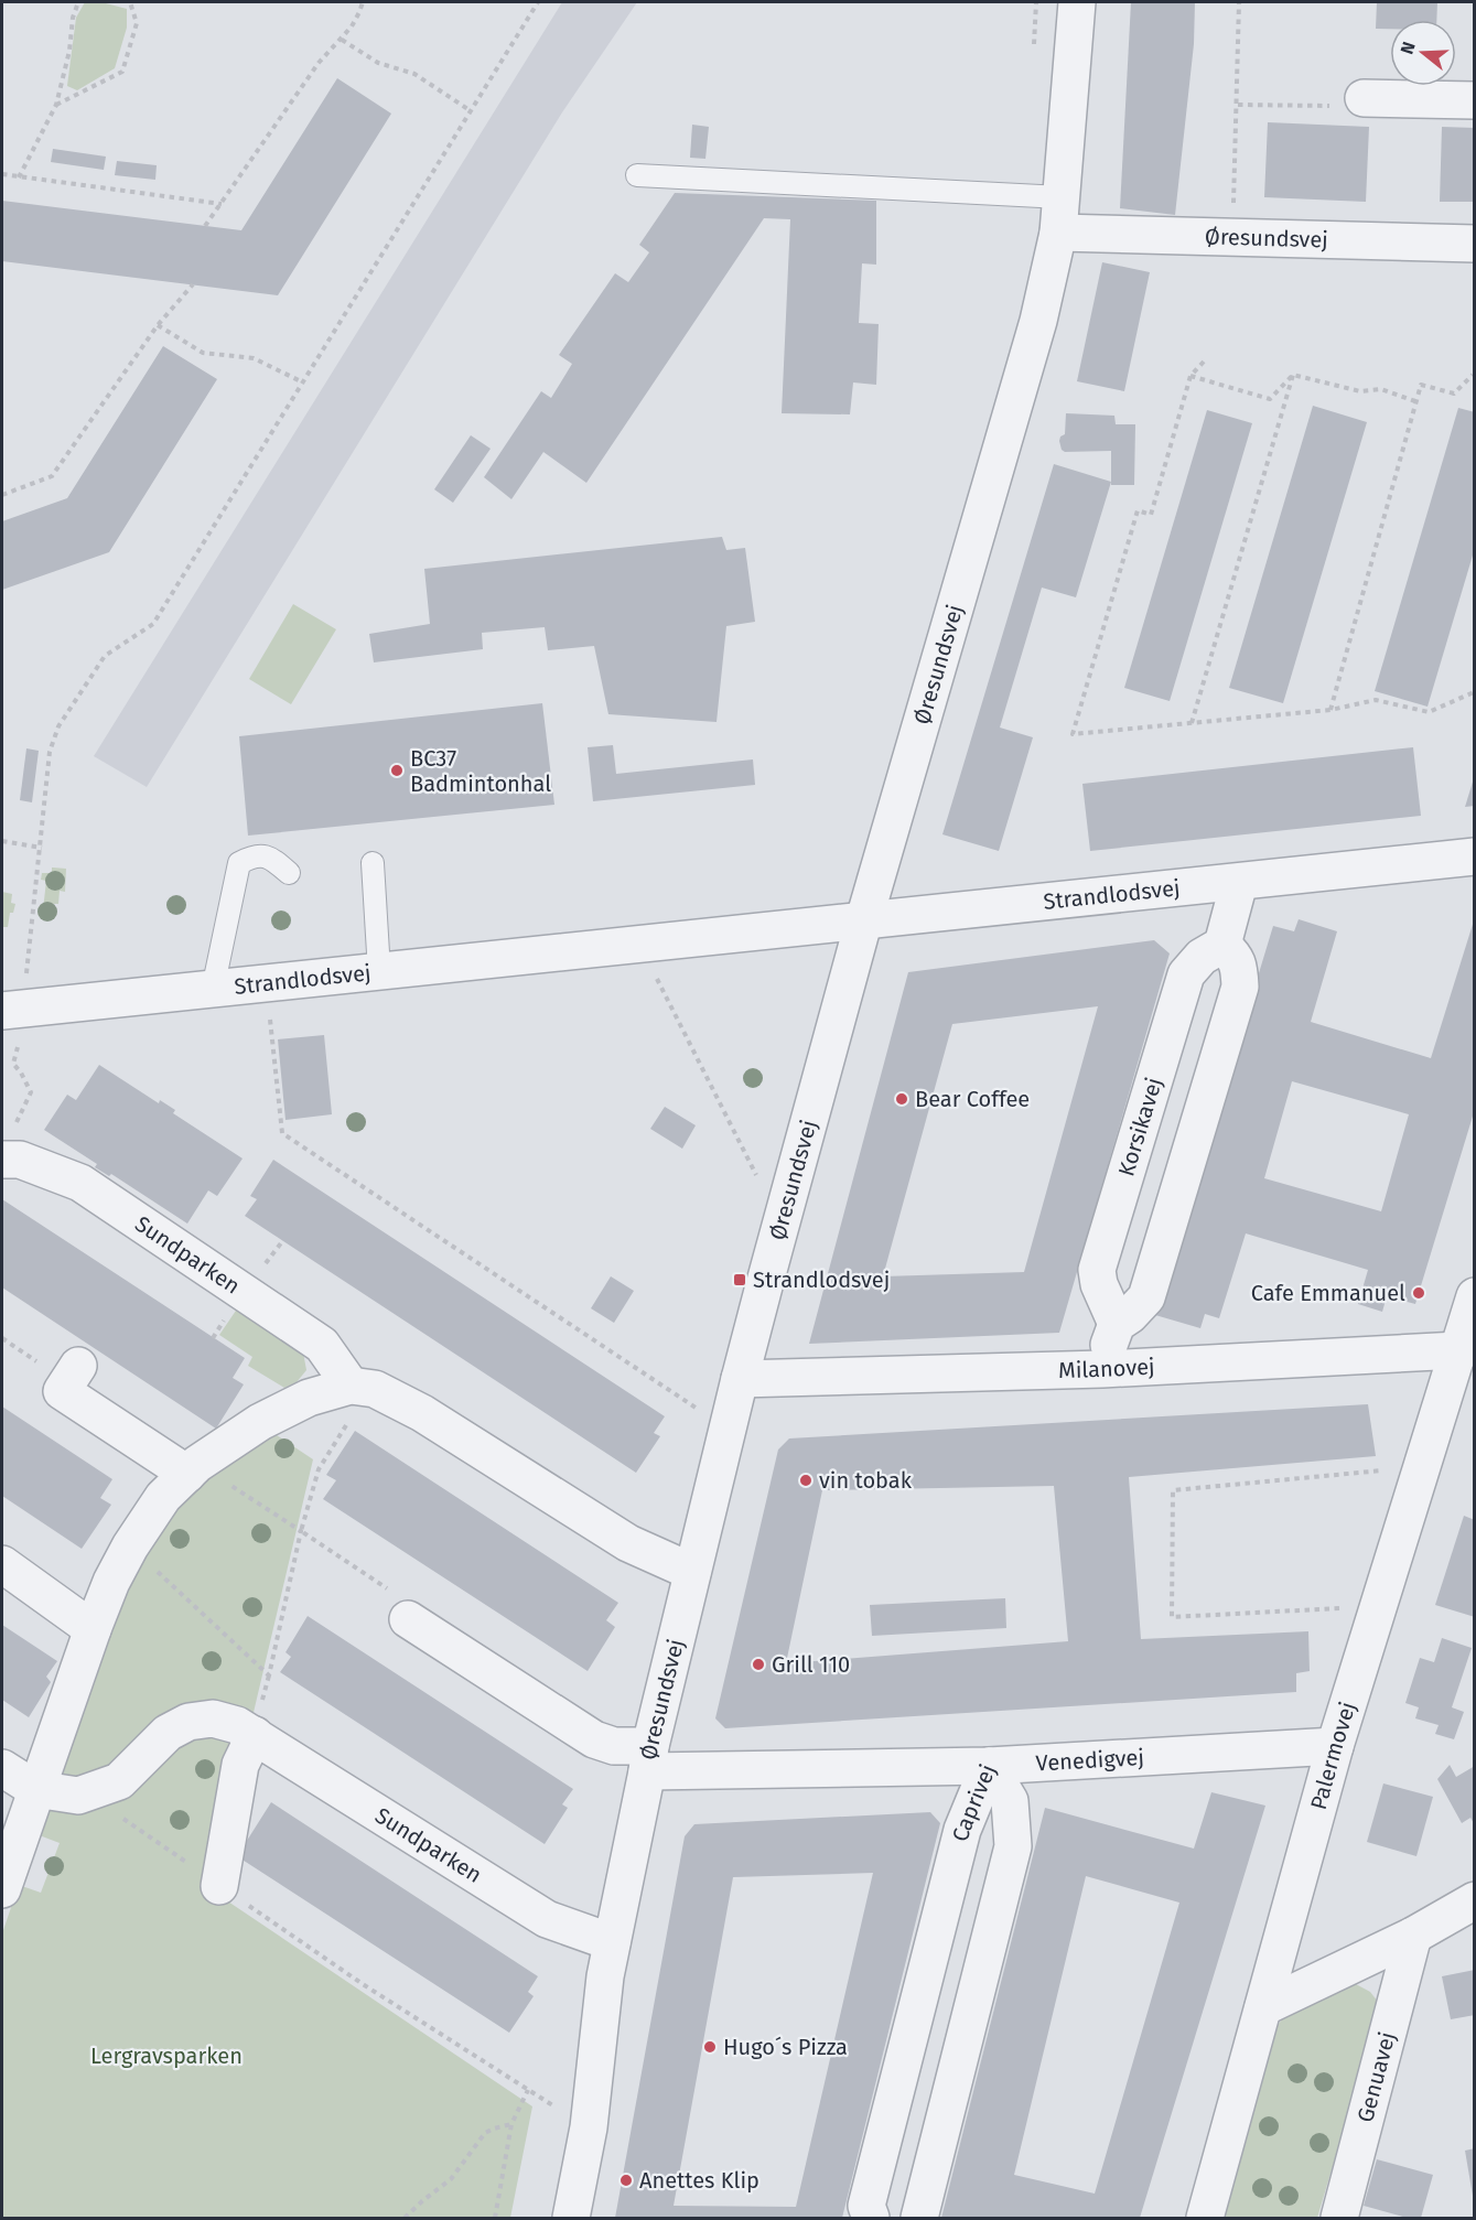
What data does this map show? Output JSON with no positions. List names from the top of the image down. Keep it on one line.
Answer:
{"streets":{"street":["Øresundsvej","Strandlodsvej","Korsikavej","Sundparken","Milanovej","Palermovej","Venedigvej","Caprivej","Genuavej"]},"crossings":[["Øresundsvej","Strandlodsvej"],["Øresundsvej","Sundparken"],["Øresundsvej","Milanovej"],["Øresundsvej","Venedigvej"],["Milanovej","Palermovej"],["Palermovej","Venedigvej"],["Venedigvej","Caprivej"]],"parks":["Lergravsparken"],"places":{"other":["BC37 Badmintonhal","Bear Coffee","Cafe Emmanuel","vin tobak","Grill 110","Hugo´s Pizza","Anettes Klip"],"transit":["Strandlodsvej"]},"north":"left"}
